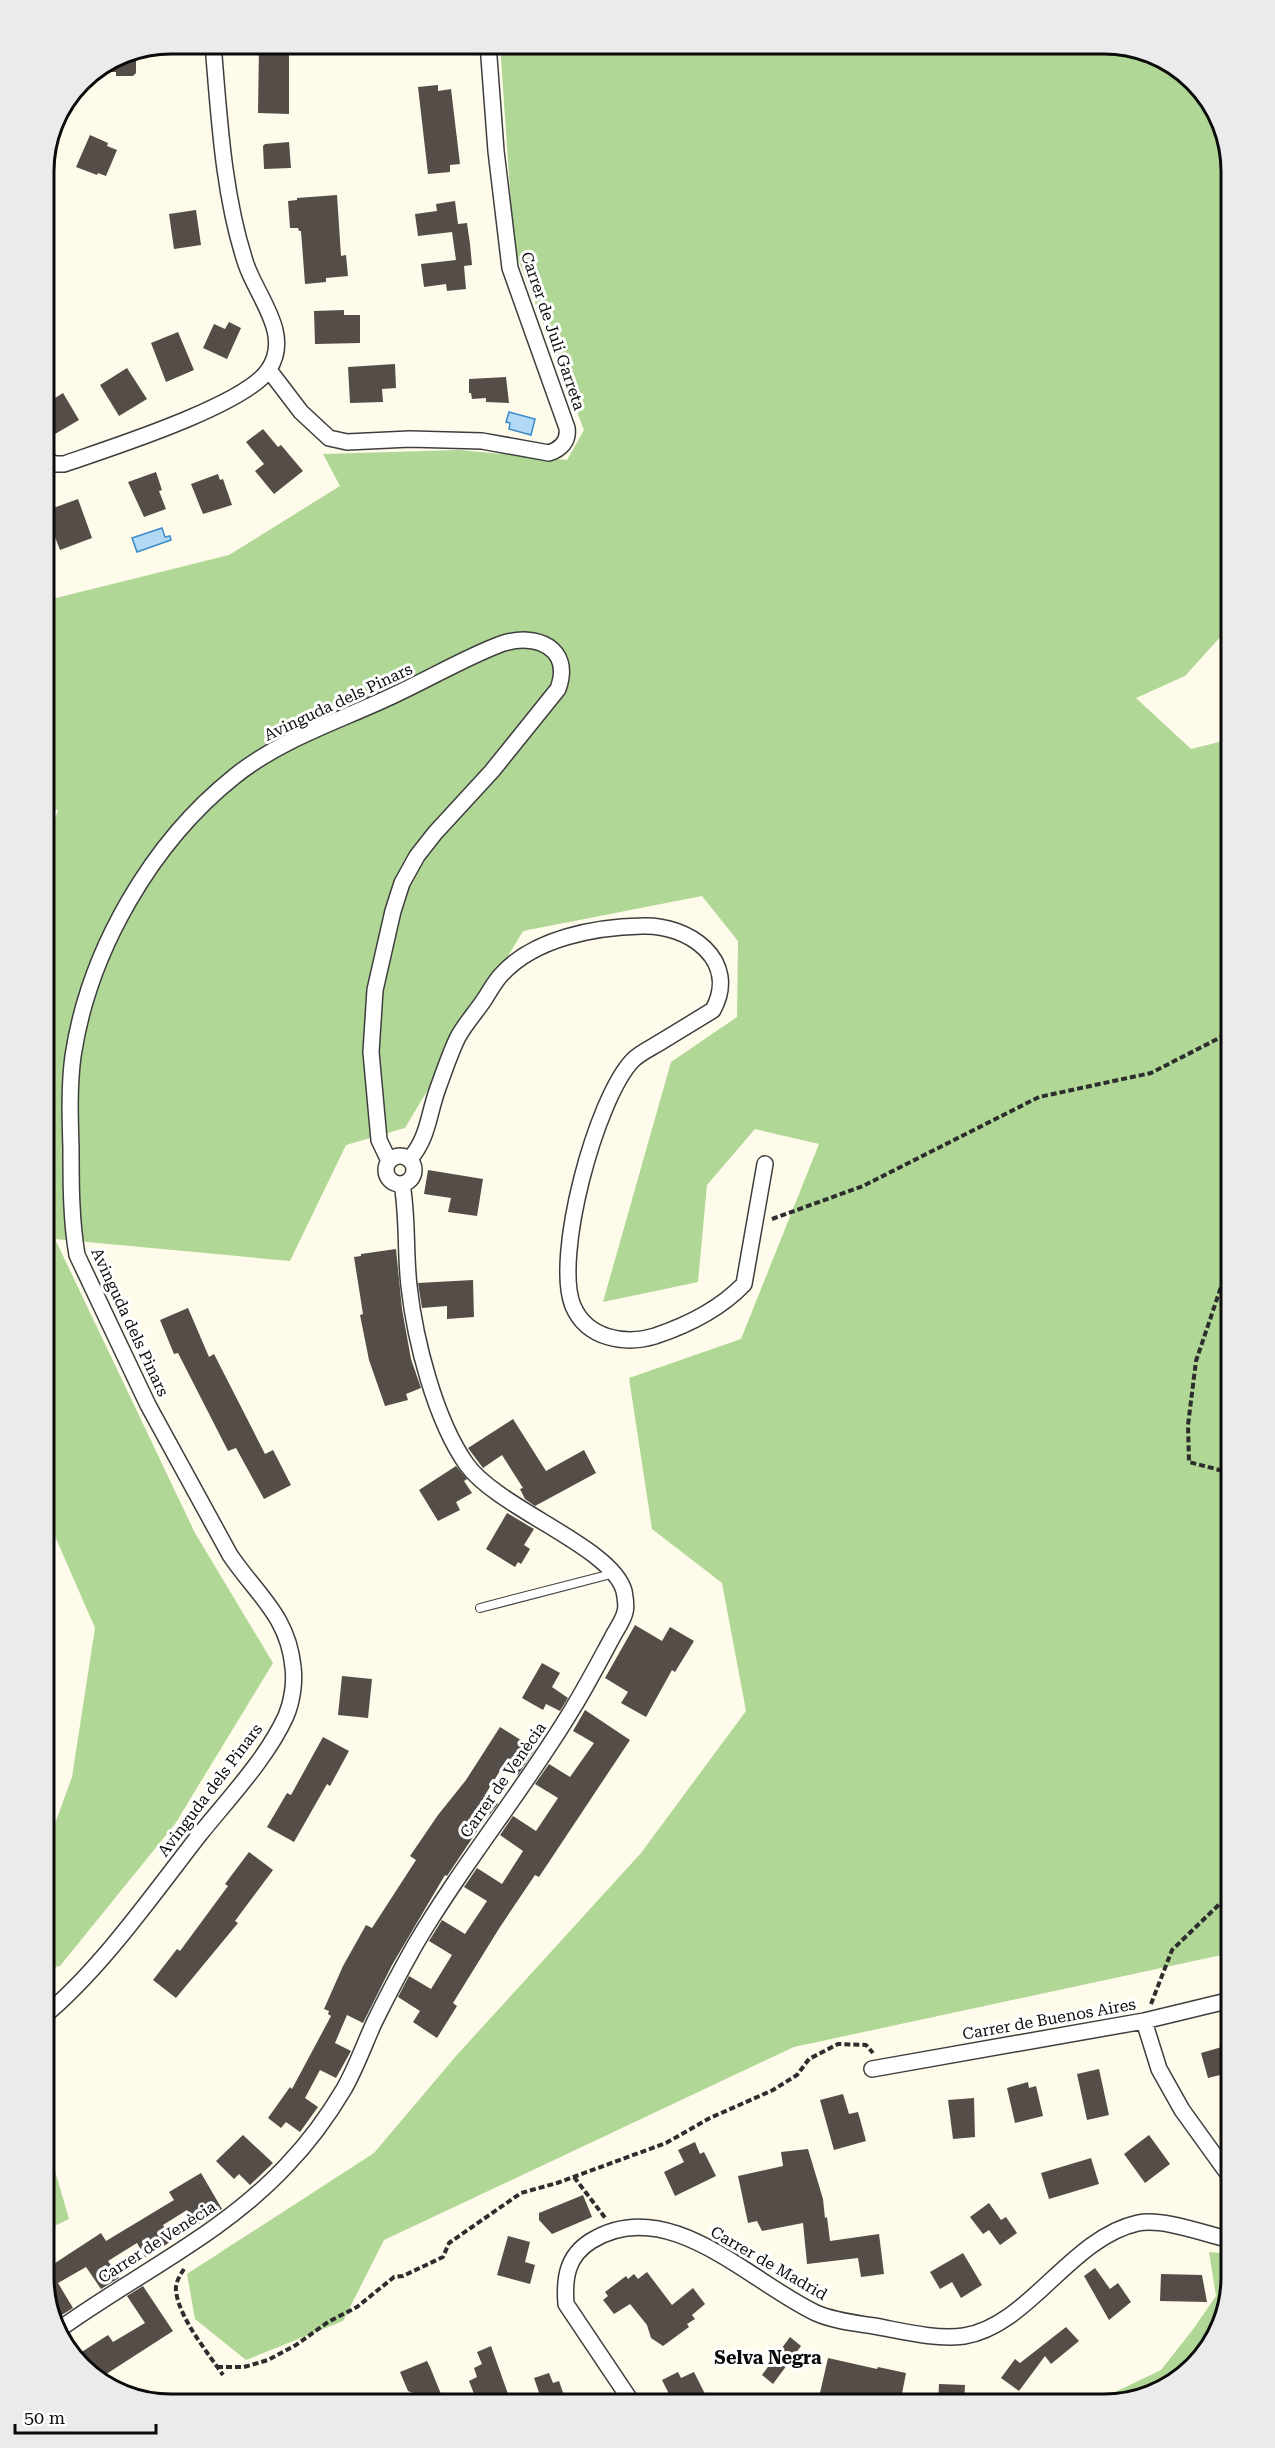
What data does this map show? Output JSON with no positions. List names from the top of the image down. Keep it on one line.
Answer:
{"streets":{"street":["Carrer de Juli Garreta","Avinguda dels Pinars","Carrer de Venècia","Carrer de Buenos Aires","Carrer de Madrid"]},"districts":["Selva Negra"],"scale_bar":"50 m"}
